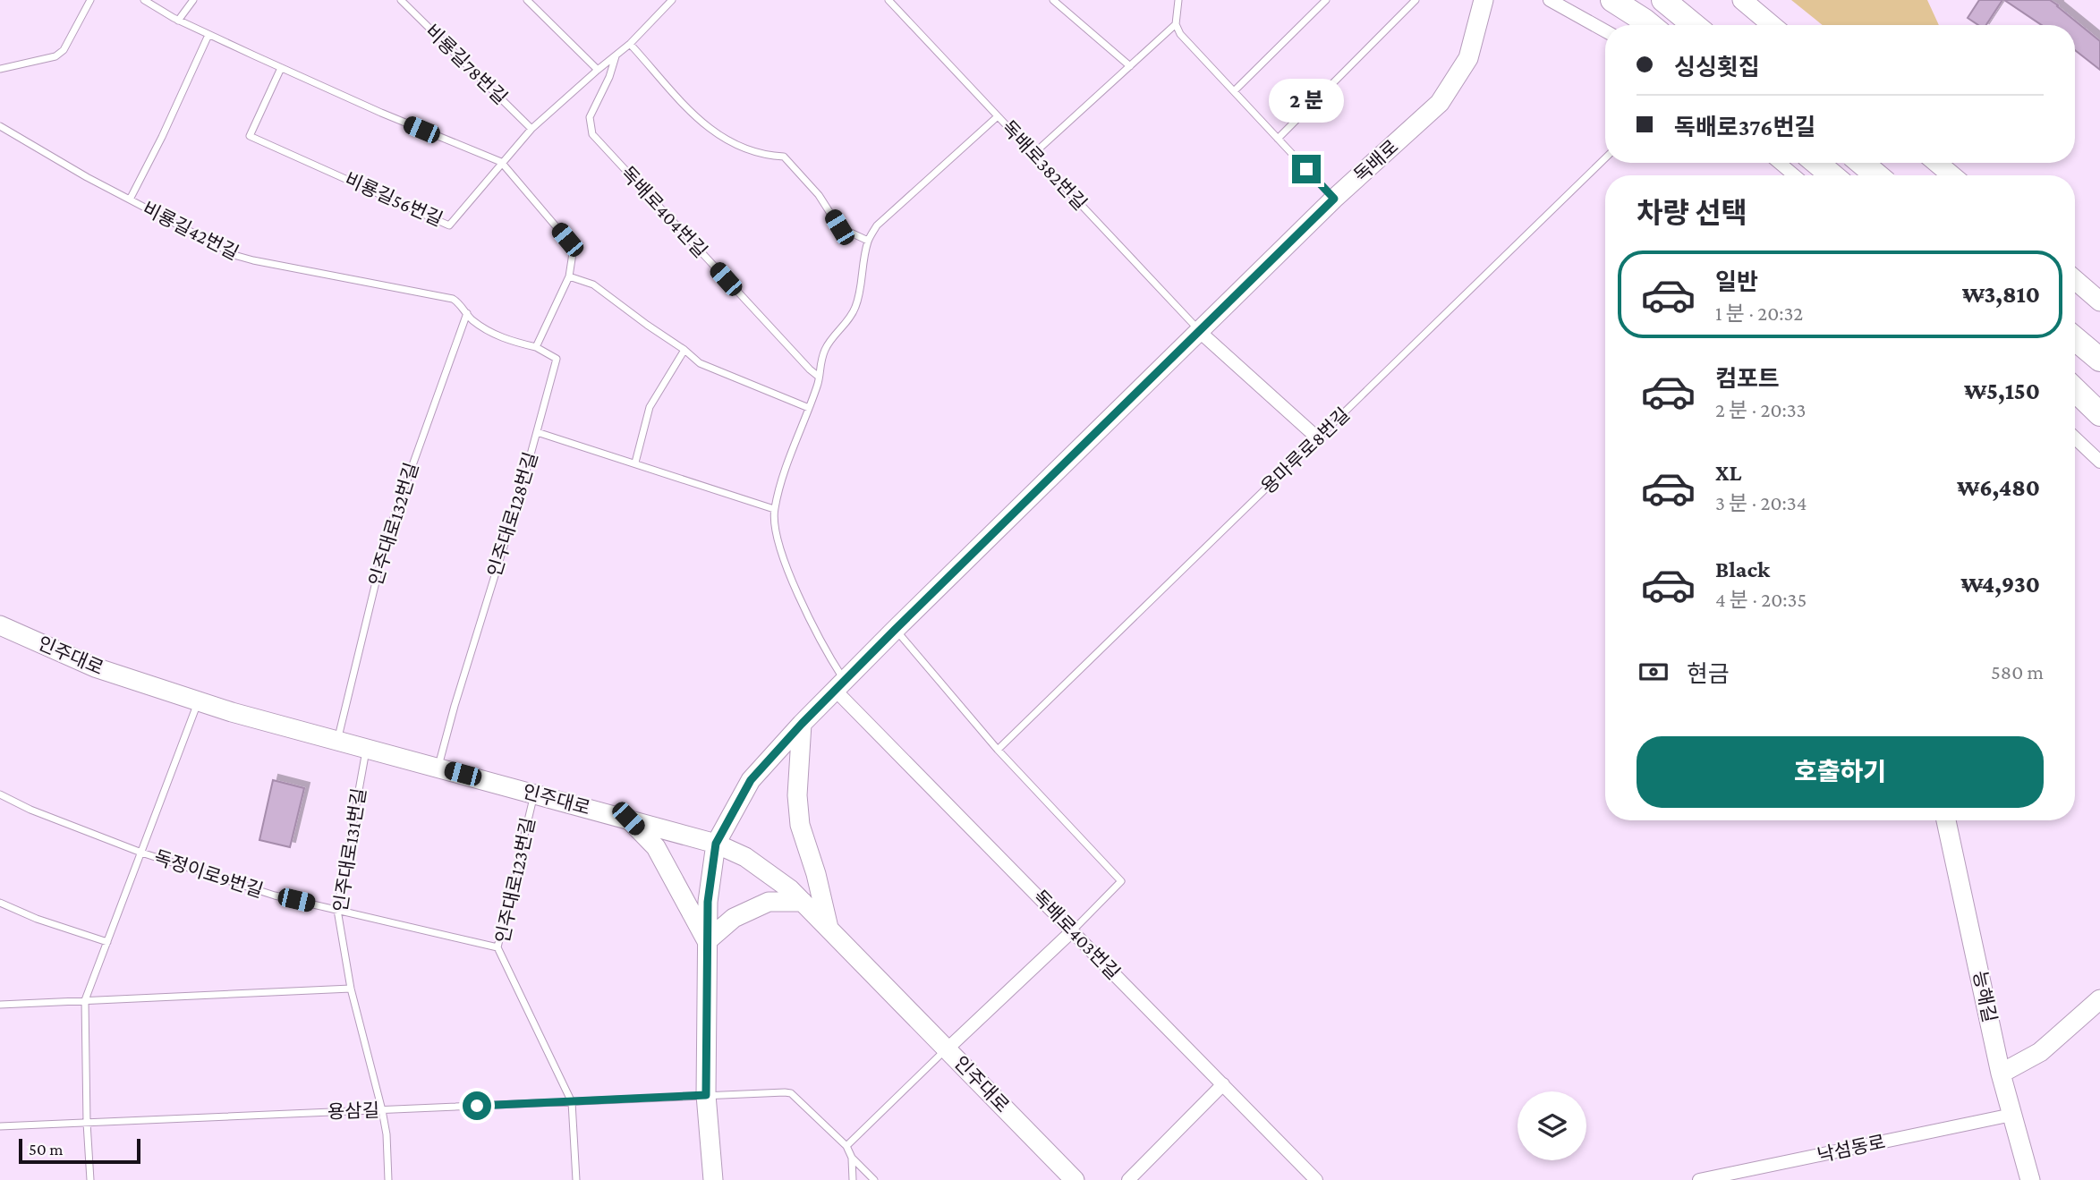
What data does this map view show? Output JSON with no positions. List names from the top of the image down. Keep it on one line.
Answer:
{"streets":{"main road":["독배로","인주대로","능해길"],"street":["독배로403번길","낙섬동로"],"lane":["비룡길78번길","독배로382번길","비룡길56번길","독배로404번길","비룡길42번길","용마루로8번길","인주대로128번길","인주대로132번길","인주대로131번길","독정이로9번길","인주대로123번길","용삼길"]},"crossings":[["독배로","독배로382번길"],["독배로","인주대로"],["독배로","독배로403번길"],["독배로","용삼길"],["비룡길42번길","인주대로128번길"],["비룡길42번길","인주대로132번길"],["인주대로128번길","인주대로"],["인주대로132번길","인주대로"],["인주대로","인주대로131번길"],["인주대로","인주대로123번길"],["인주대로131번길","독정이로9번길"],["인주대로131번길","용삼길"],["독정이로9번길","인주대로123번길"],["인주대로123번길","용삼길"]],"scale_bar":"50 m","page":{"banner":["싱싱횟집","독배로376번길"],"bubble":"2 분","heading":"차량 선택","list":[{"name":"일반","note":"1 분 · 20:32","value":"₩3,810"},{"name":"컴포트","note":"2 분 · 20:33","value":"₩5,150"},{"name":"XL","note":"3 분 · 20:34","value":"₩6,480"},{"name":"Black","note":"4 분 · 20:35","value":"₩4,930"}],"pay":["현금","580 m"],"buttons":"호출하기","scale":"50 m"}}
